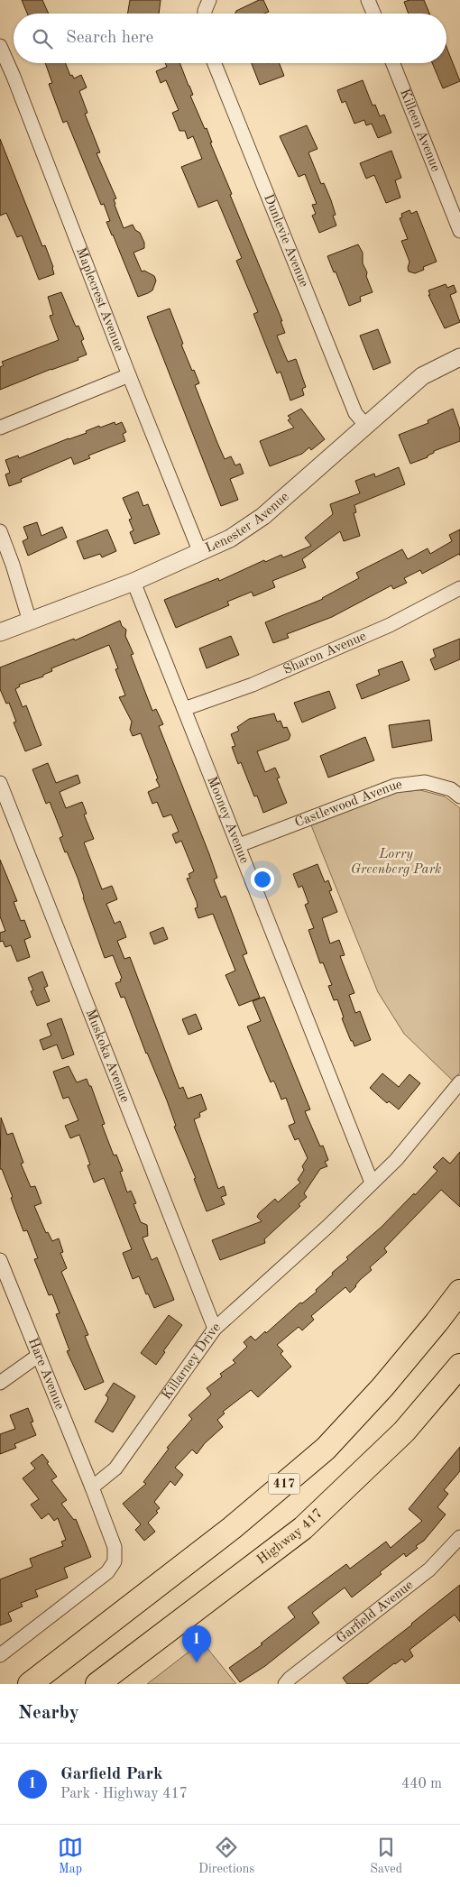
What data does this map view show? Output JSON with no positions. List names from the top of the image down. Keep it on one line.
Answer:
{"streets":{"highway":["417","Highway 417"],"street":["Killeen Avenue","Dunlevie Avenue","Maplecrest Avenue","Lenester Avenue","Sharon Avenue","Castlewood Avenue","Mooney Avenue","Muskoka Avenue","Killarney Drive","Hare Avenue","Garfield Avenue"]},"crossings":[["Dunlevie Avenue","Lenester Avenue"],["Maplecrest Avenue","Lenester Avenue"],["Lenester Avenue","Mooney Avenue"],["Sharon Avenue","Mooney Avenue"],["Castlewood Avenue","Mooney Avenue"],["Mooney Avenue","Killarney Drive"],["Muskoka Avenue","Killarney Drive"],["Killarney Drive","Hare Avenue"]],"parks":["Lorry Greenberg Park"],"page":{"search":"Search here","pins":"1","heading":"Nearby","list":[{"mark":"1","name":"Garfield Park","note":"Park · Highway 417","value":"440 m"}],"nav":["Map","Directions","Saved"]}}
